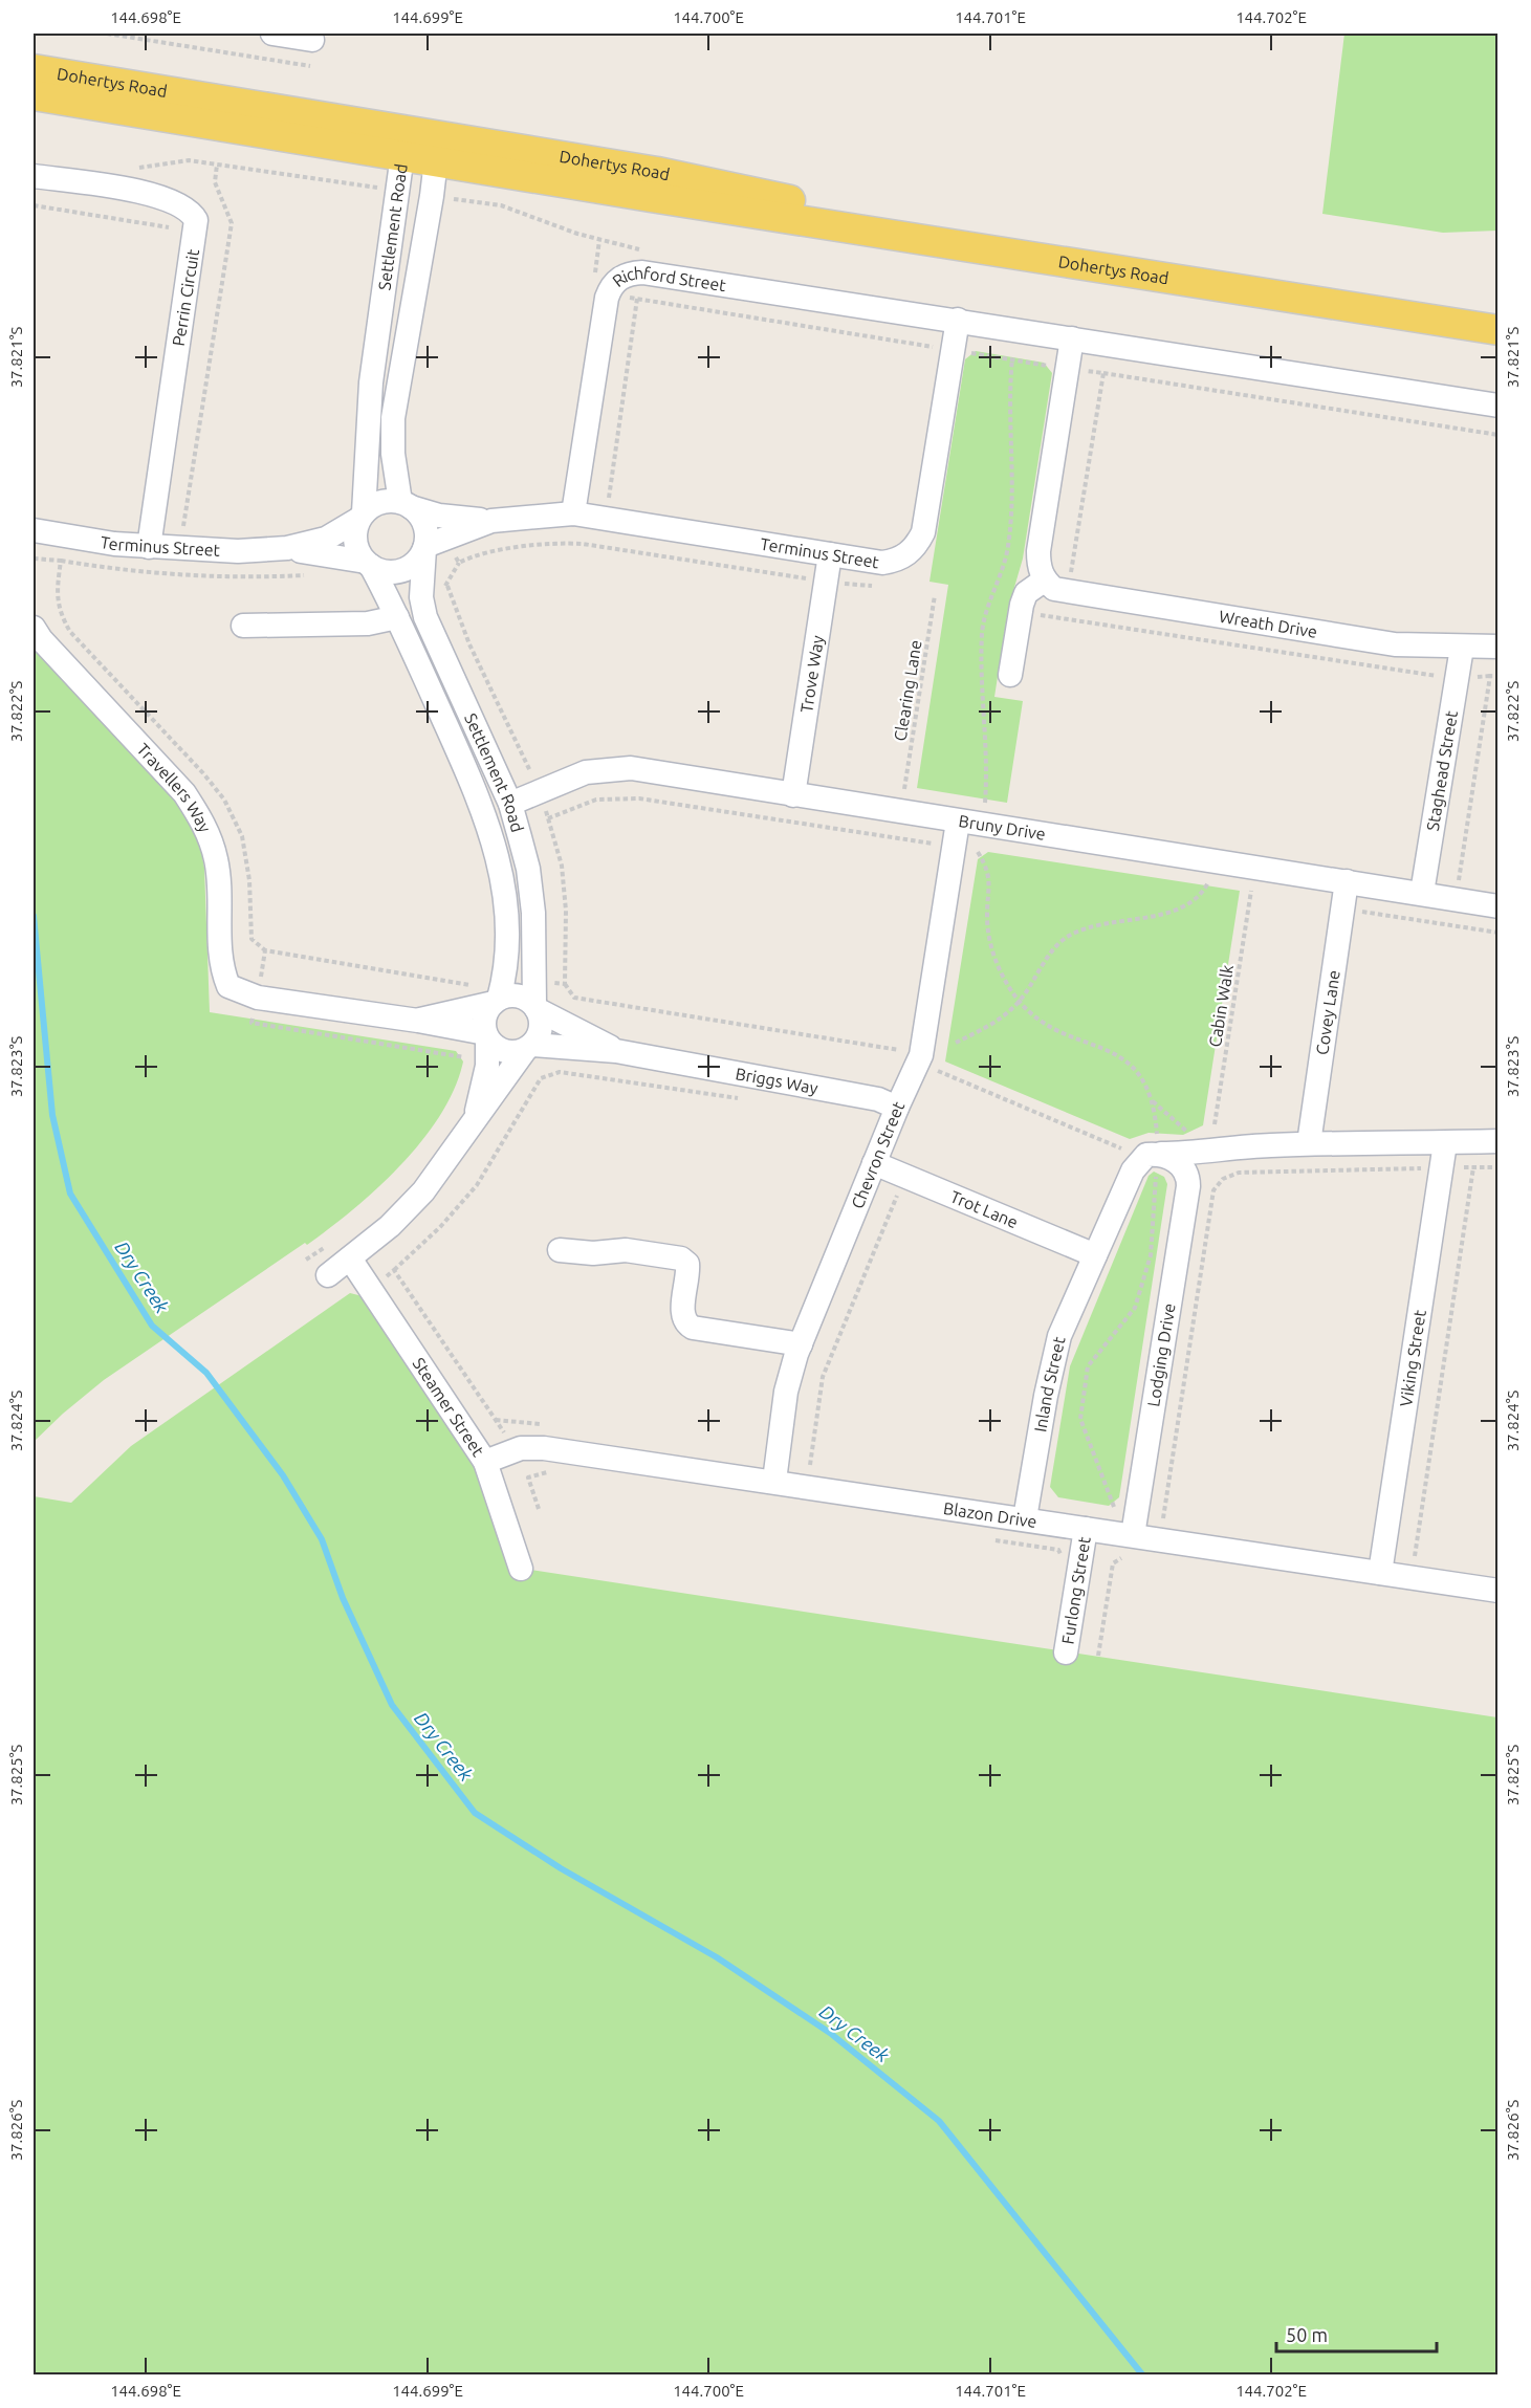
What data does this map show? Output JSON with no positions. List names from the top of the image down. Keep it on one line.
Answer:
{"streets":{"main road":["Dohertys Road"],"street":["Settlement Road","Richford Street","Perrin Circuit","Terminus Street","Wreath Drive","Trove Way","Staghead Street","Travellers Way","Bruny Drive","Covey Lane","Briggs Way","Chevron Street","Trot Lane","Lodging Drive","Viking Street","Inland Street","Steamer Street","Blazon Drive","Furlong Street"],"path":["Clearing Lane","Cabin Walk"]},"crossings":[["Dohertys Road","Settlement Road"],["Settlement Road","Terminus Street"],["Settlement Road","Bruny Drive"],["Settlement Road","Briggs Way"],["Richford Street","Terminus Street"],["Perrin Circuit","Terminus Street"],["Terminus Street","Trove Way"],["Wreath Drive","Staghead Street"],["Trove Way","Bruny Drive"],["Staghead Street","Bruny Drive"],["Bruny Drive","Covey Lane"],["Bruny Drive","Chevron Street"],["Briggs Way","Chevron Street"],["Chevron Street","Trot Lane"],["Chevron Street","Blazon Drive"],["Trot Lane","Inland Street"],["Lodging Drive","Inland Street"],["Lodging Drive","Blazon Drive"],["Viking Street","Blazon Drive"],["Inland Street","Blazon Drive"],["Steamer Street","Blazon Drive"],["Blazon Drive","Furlong Street"]],"water":["Dry Creek"],"scale_bar":"50 m","coordinates":["144.698°E","144.699°E","144.700°E","144.701°E","144.702°E","37.821°S","37.822°S","37.823°S","37.824°S","37.825°S","37.826°S"]}
